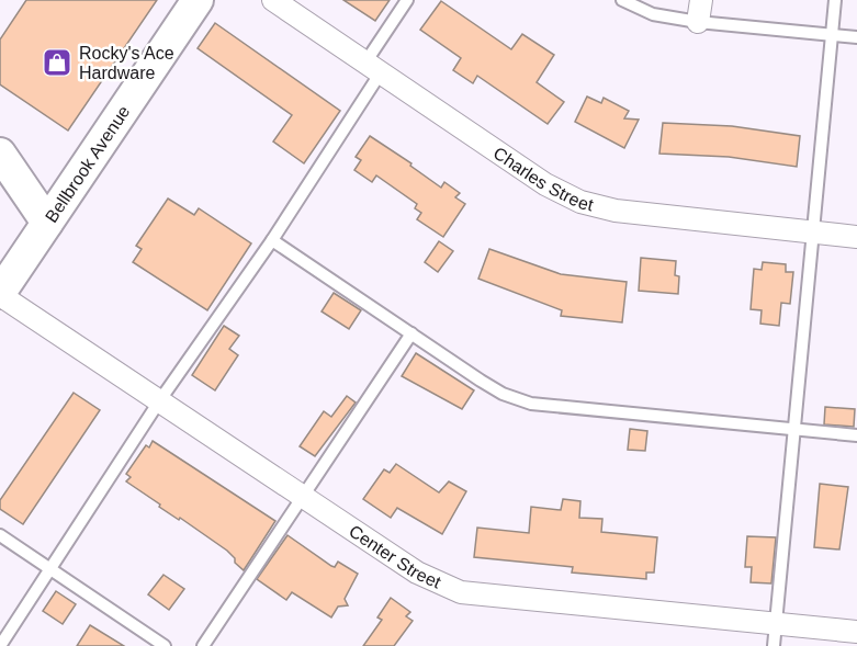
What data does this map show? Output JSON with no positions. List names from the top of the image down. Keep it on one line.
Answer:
{"streets":{"street":["Bellbrook Avenue","Charles Street","Center Street"]},"crossings":[["Bellbrook Avenue","Center Street"]],"places":{"shop":["Rocky's Ace Hardware"]}}
